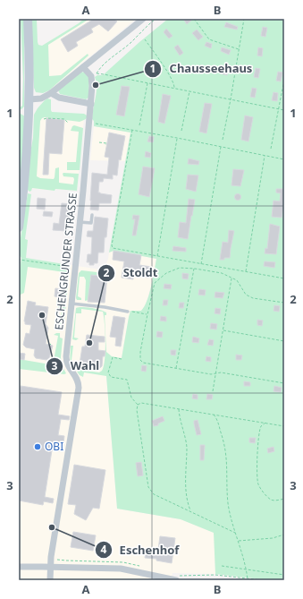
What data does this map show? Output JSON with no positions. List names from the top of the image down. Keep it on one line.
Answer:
{"streets":{"street":["ESCHENGRUNDER STRASSE"]},"places":["Chausseehaus","Wahl","Stoldt","OBI","Eschenhof"],"grid":{"columns":["A","B"],"rows":["1","2","3"]}}
